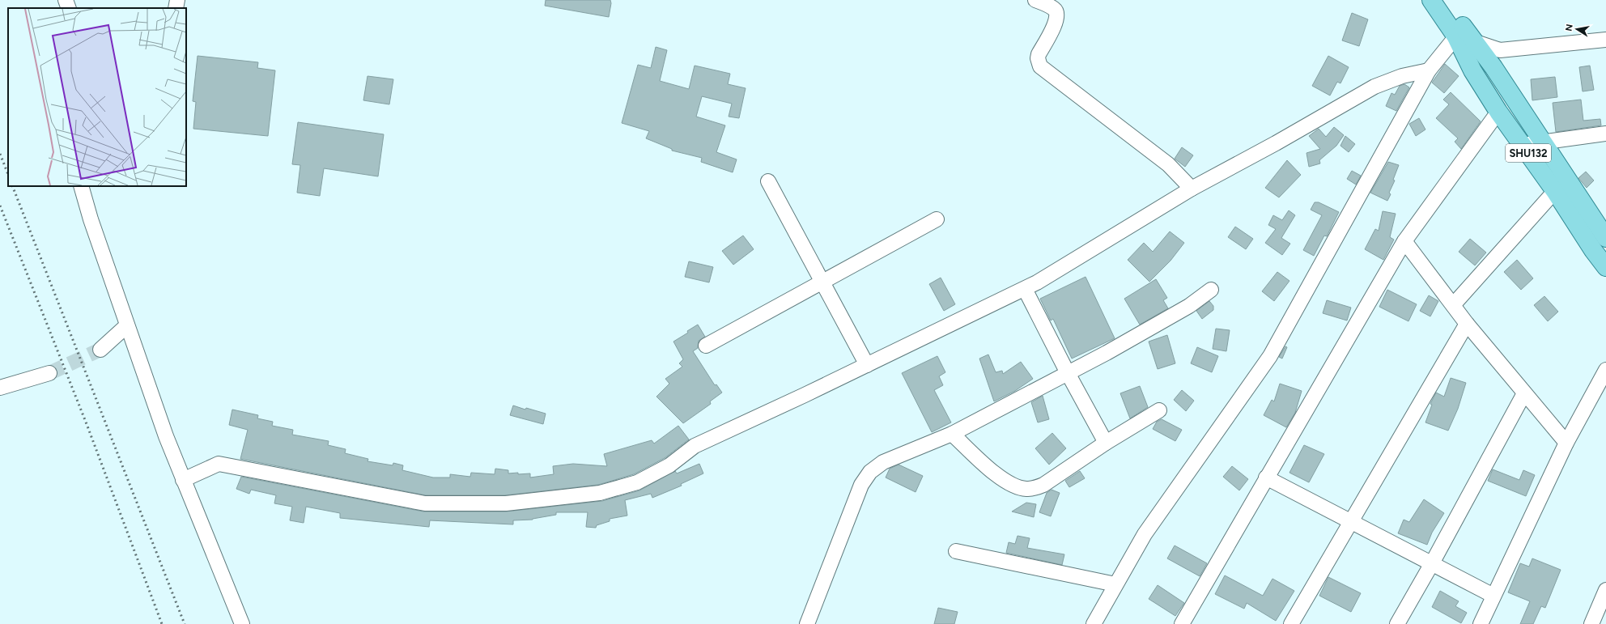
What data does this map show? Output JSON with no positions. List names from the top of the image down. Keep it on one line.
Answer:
{"streets":{"main road":["SHU132"]},"north":"left"}
